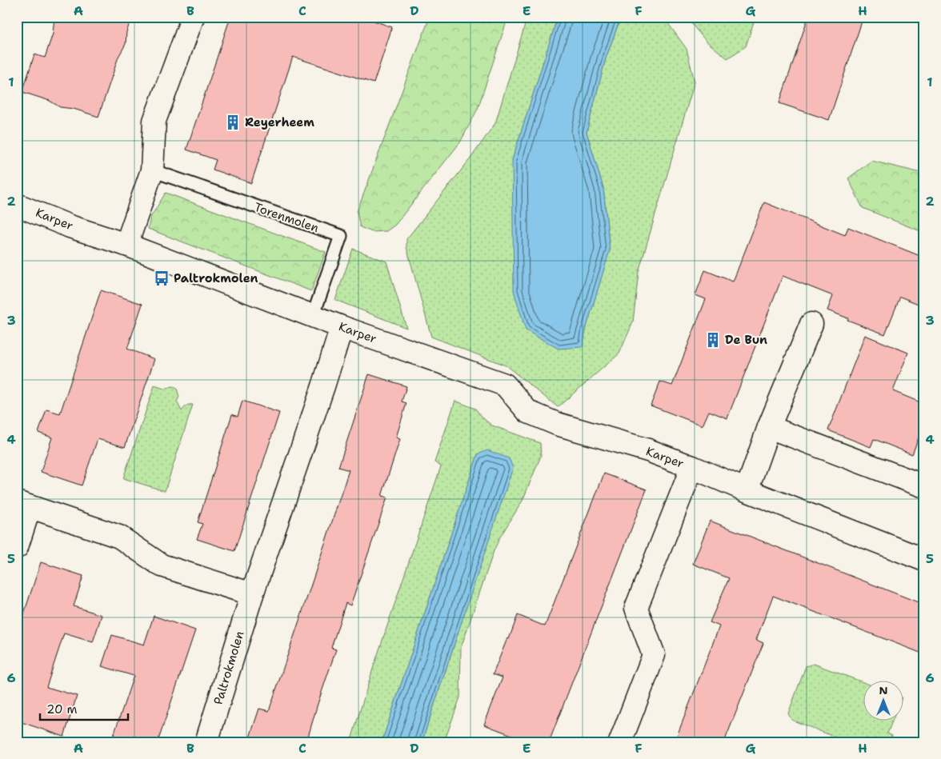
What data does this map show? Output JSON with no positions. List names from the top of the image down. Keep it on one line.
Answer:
{"streets":{"street":["Karper","Paltrokmolen"],"lane":["Torenmolen"]},"crossings":[["Torenmolen","Karper"],["Karper","Paltrokmolen"]],"places":{"building":["Reyerheem","De Bun"],"bus stop":["Paltrokmolen"]},"scale_bar":"20 m","north":"top","grid":{"columns":["A","B","C","D","E","F","G","H"],"rows":["1","2","3","4","5","6"]}}
